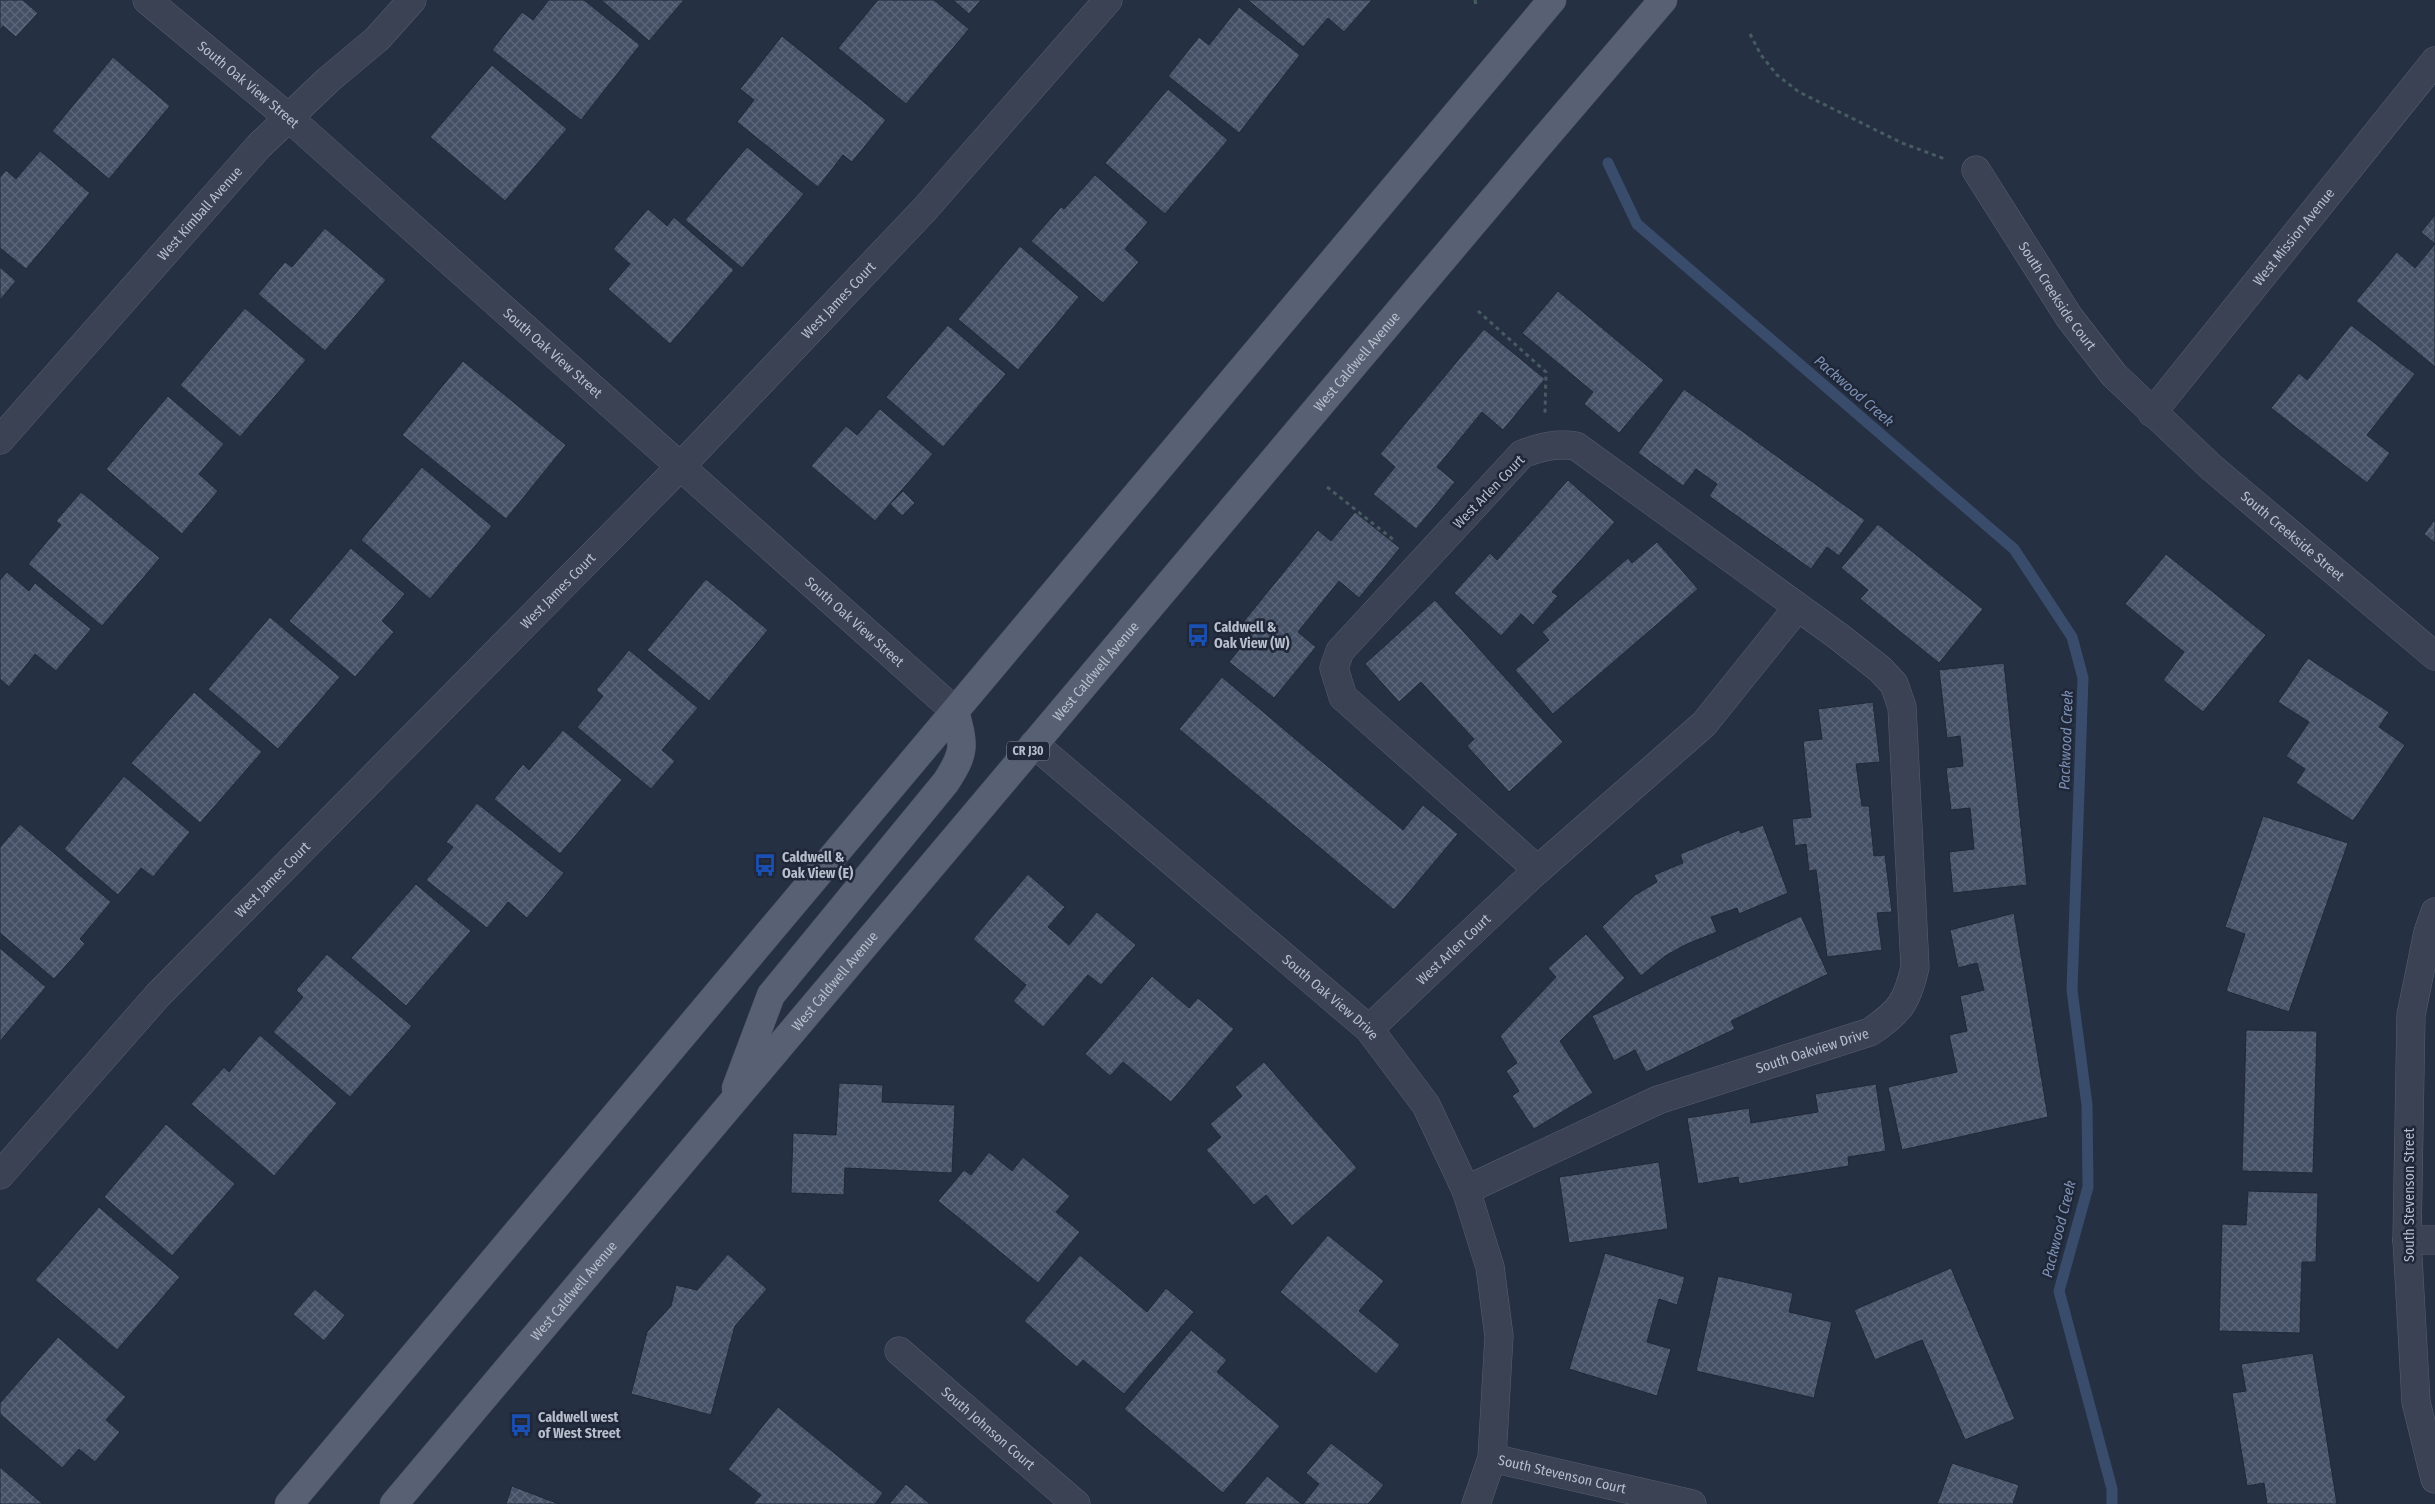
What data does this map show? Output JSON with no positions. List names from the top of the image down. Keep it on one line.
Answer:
{"streets":{"main road":["West Caldwell Avenue","CR J30"],"street":["South Oak View Street","West Kimball Avenue","West Mission Avenue","South Creekside Court","West James Court","West Arlen Court","South Creekside Street","South Oak View Drive","South Oakview Drive","South Stevenson Street","South Johnson Court","South Stevenson Court"]},"crossings":[["South Oak View Street","West Kimball Avenue"],["South Oak View Street","West James Court"],["West Mission Avenue","South Creekside Court"],["West Mission Avenue","South Creekside Street"],["South Creekside Court","South Creekside Street"],["West Caldwell Avenue","South Oak View Drive"],["West Arlen Court","South Oak View Drive"],["West Arlen Court","South Oakview Drive"],["South Oak View Drive","South Oakview Drive"],["South Oak View Drive","South Stevenson Court"]],"water":["Packwood Creek"],"places":{"bus stop":["Caldwell & Oak View (W)","Caldwell & Oak View (E)","Caldwell west of West Street"]}}
